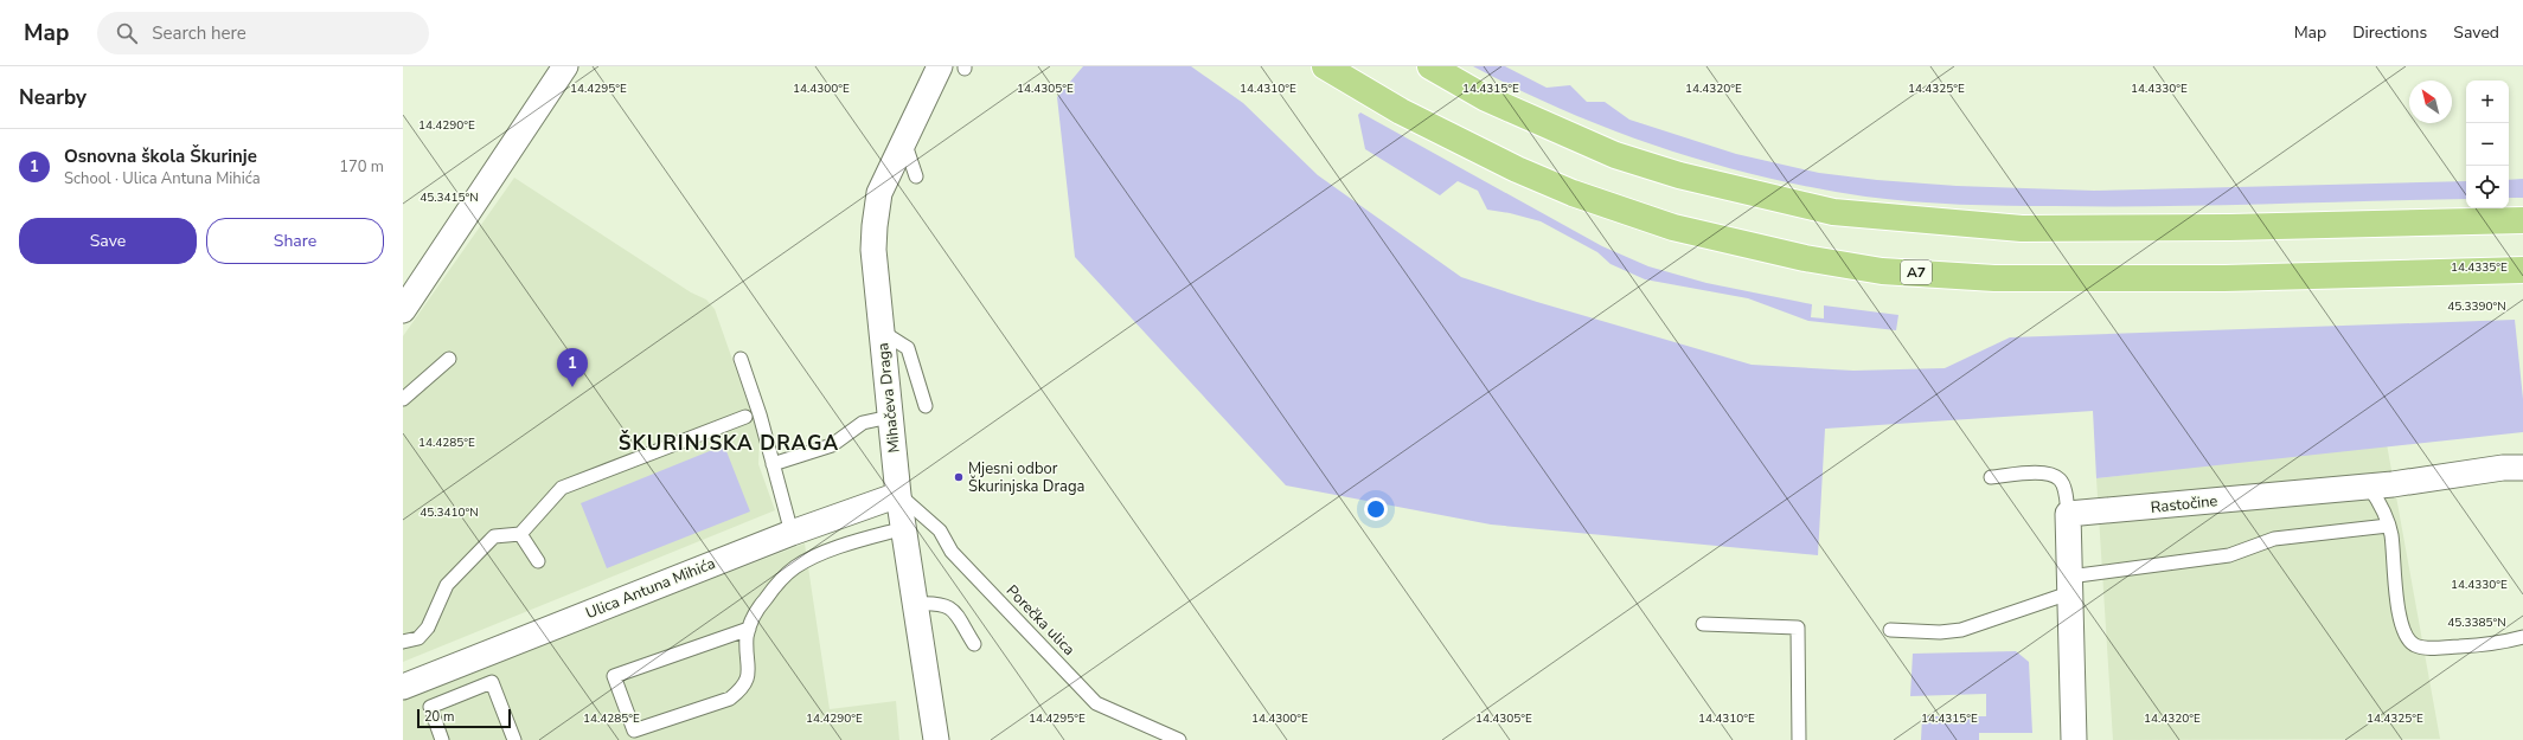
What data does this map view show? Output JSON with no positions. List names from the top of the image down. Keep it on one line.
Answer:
{"streets":{"highway":["A7"],"street":["Mihačeva Draga","Rastočine","Ulica Antuna Mihića"],"lane":["Porečka ulica"]},"crossings":[["Mihačeva Draga","Ulica Antuna Mihića"],["Mihačeva Draga","Porečka ulica"],["Ulica Antuna Mihića","Porečka ulica"]],"districts":["ŠKURINJSKA DRAGA"],"places":["Mjesni odbor Škurinjska Draga"],"scale_bar":"20 m","north":"top left","page":{"header":"Map","search":"Search here","nav":["Map","Directions","Saved"],"heading":"Nearby","map_buttons":["+","−"],"list":[{"mark":"1","name":"Osnovna škola Škurinje","note":"School · Ulica Antuna Mihića","value":"170 m"}],"buttons":["Save","Share"],"pins":"1","scale":"20 m"},"coordinates":["14.4295°E","14.4300°E","14.4310°E","14.4330°E","14.4305°E","14.4315°E","14.4320°E","14.4325°E","14.4290°E","45.3415°N","14.4335°E","45.3390°N","14.4285°E","45.3410°N","45.3385°N"]}
